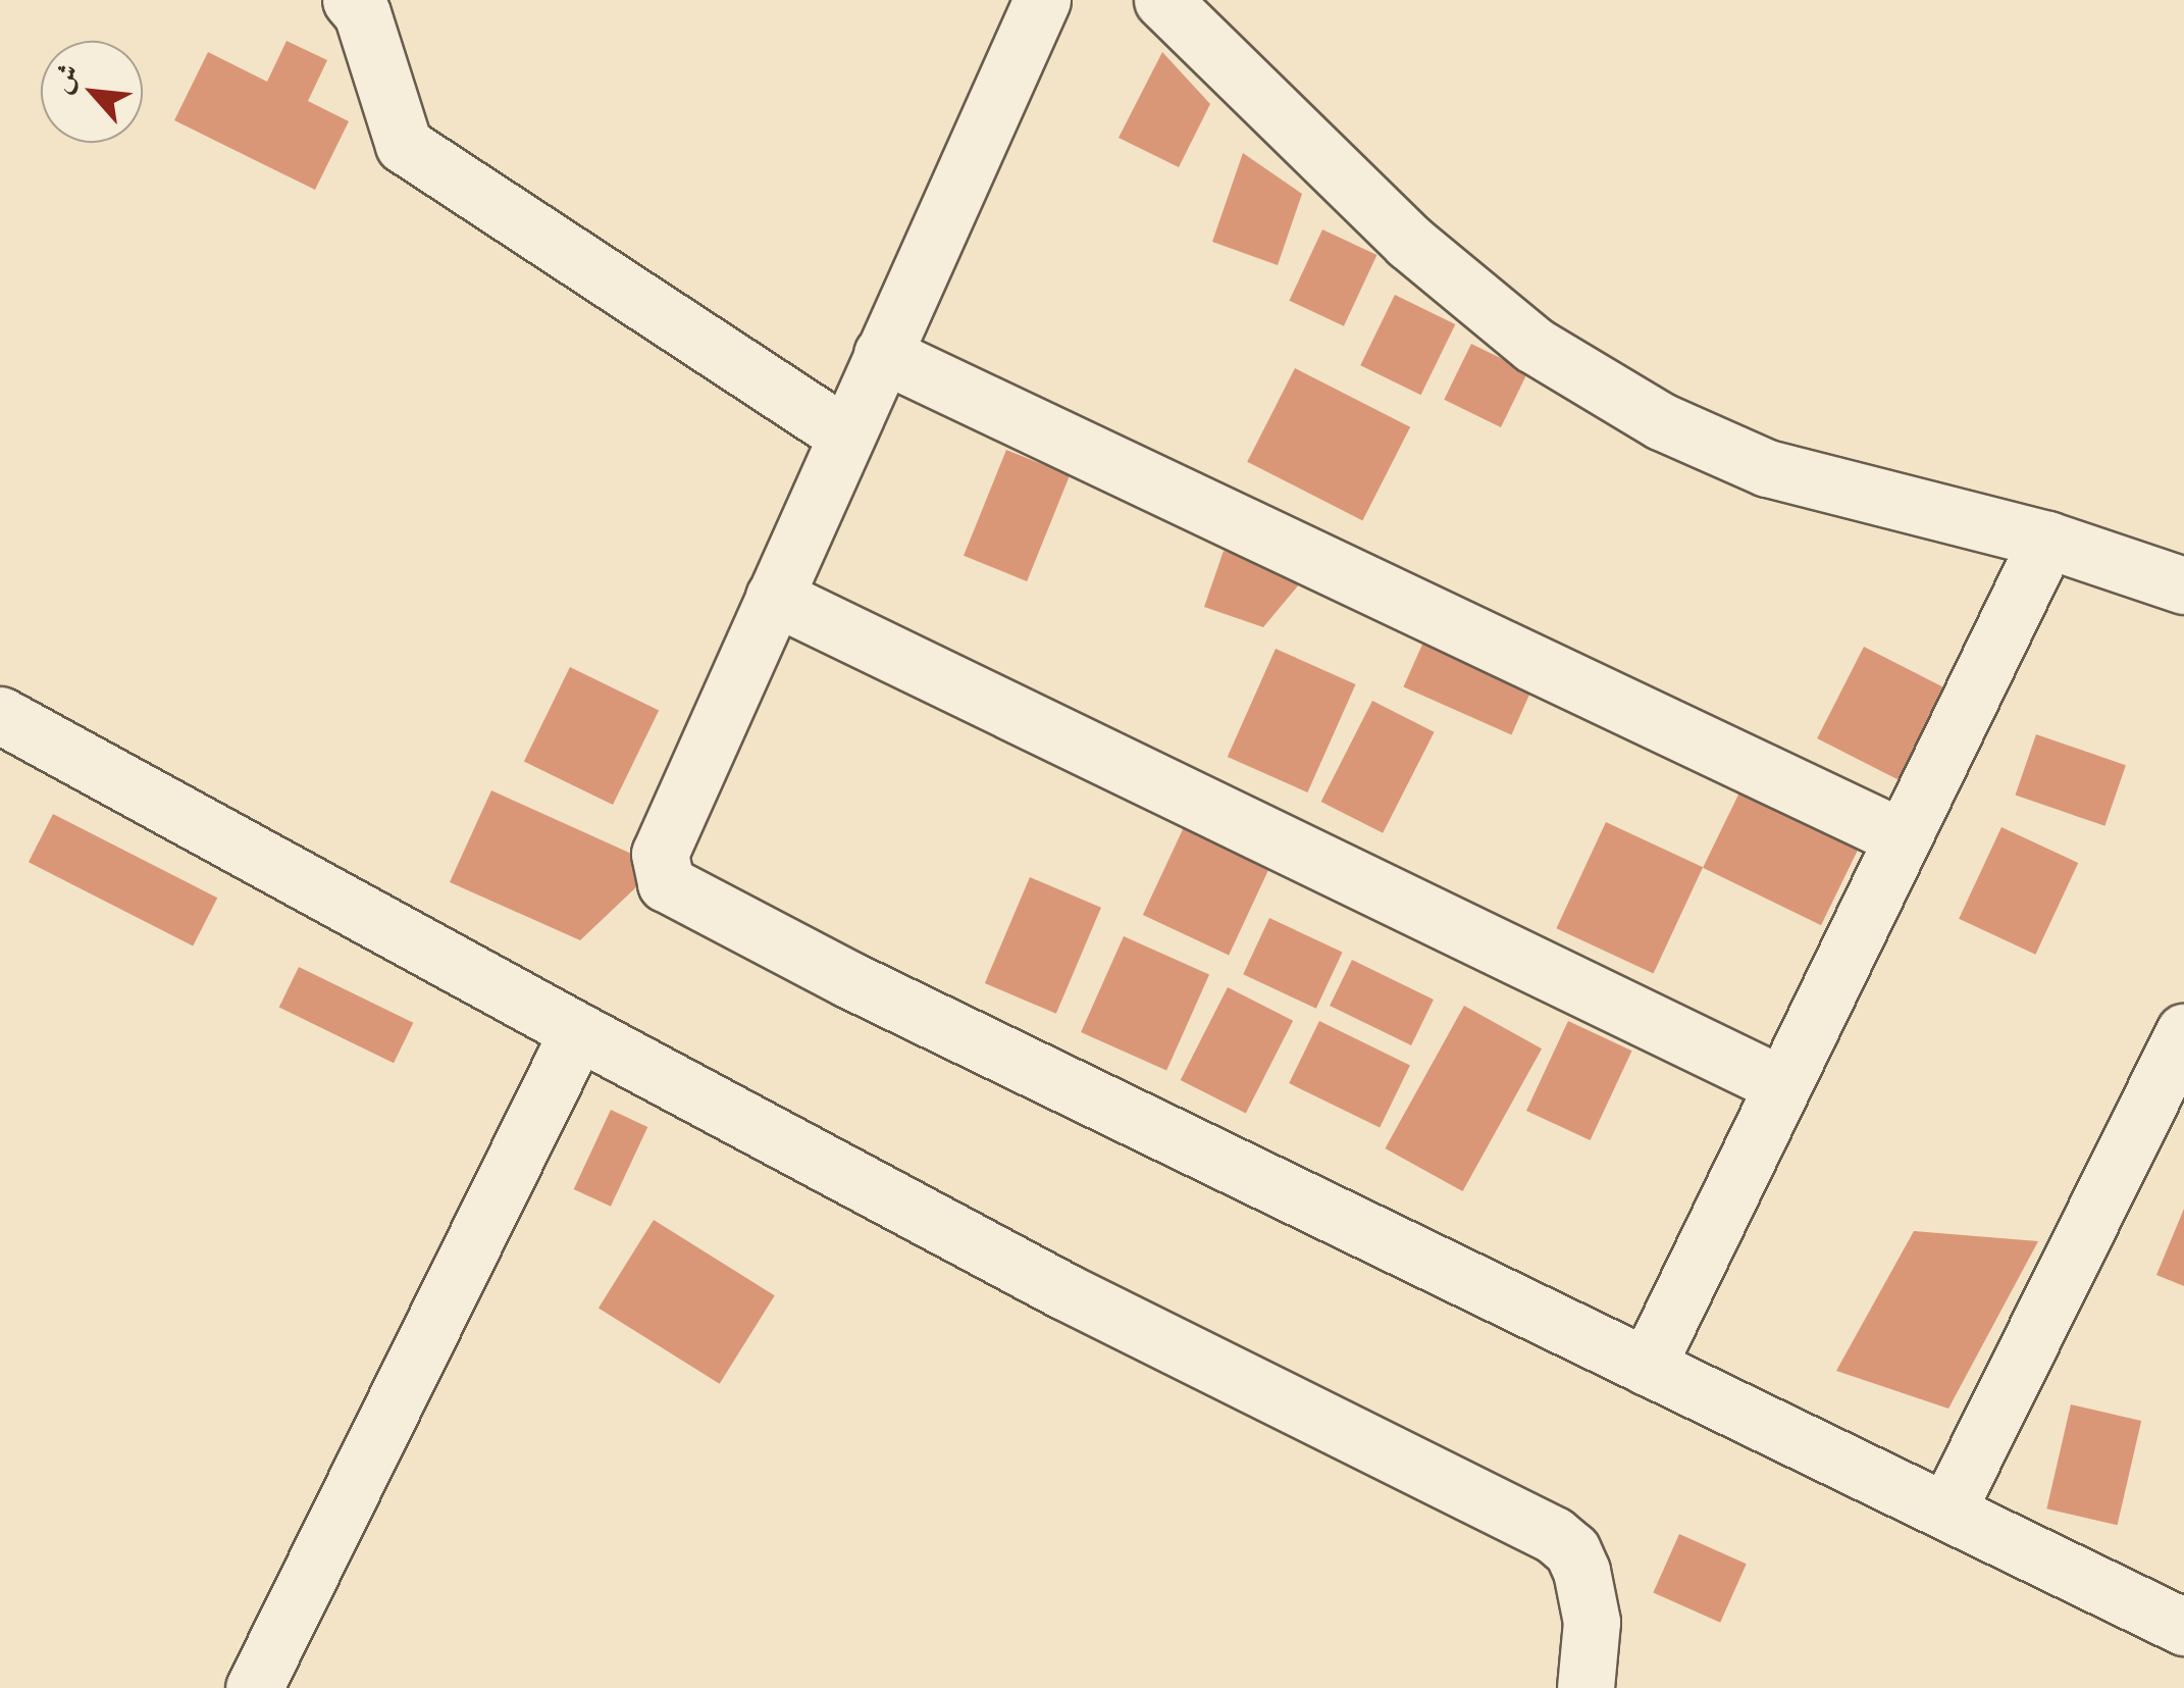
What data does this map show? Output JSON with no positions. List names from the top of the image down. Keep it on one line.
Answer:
{"north":"top left"}
